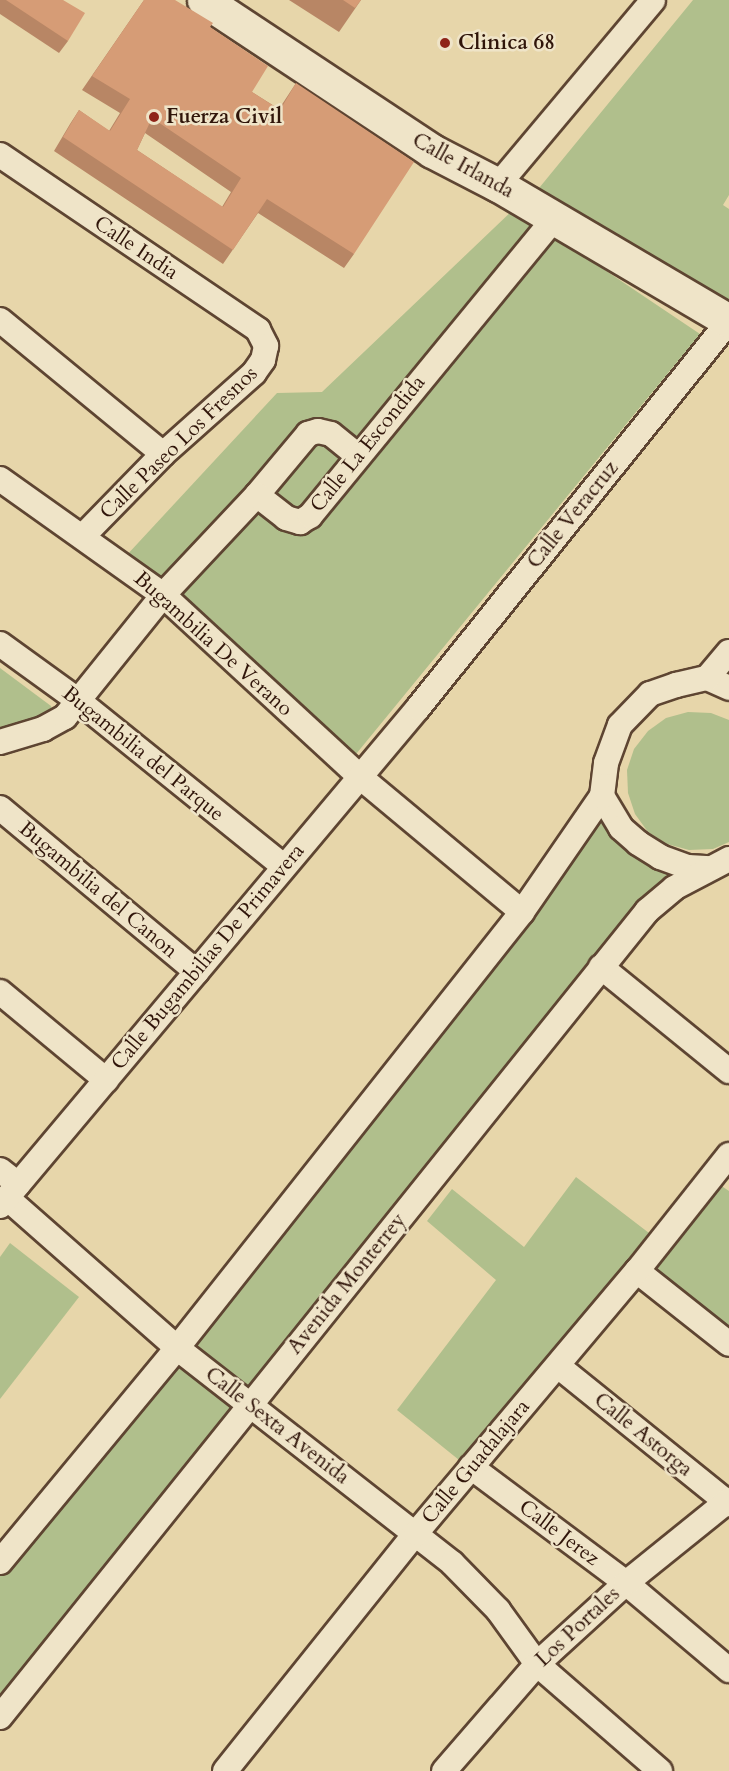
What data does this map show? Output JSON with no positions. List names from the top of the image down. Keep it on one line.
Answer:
{"streets":{"street":["Calle Irlanda","Calle India","Calle Paseo Los Fresnos","Calle La Escondida","Calle Veracruz","Bugambilia De Verano","Bugambilia del Parque","Bugambilia del Canon","Calle Bugambilias De Primavera","Avenida Monterrey","Calle Sexta Avenida","Calle Astorga","Calle Guadalajara","Calle Jerez","Los Portales"]},"crossings":[["Calle Irlanda","Calle La Escondida"],["Calle Irlanda","Calle Veracruz"],["Calle India","Calle Paseo Los Fresnos"],["Calle Paseo Los Fresnos","Bugambilia De Verano"],["Calle Veracruz","Calle Bugambilias De Primavera"],["Bugambilia De Verano","Calle Bugambilias De Primavera"],["Bugambilia del Parque","Calle Bugambilias De Primavera"],["Bugambilia del Canon","Calle Bugambilias De Primavera"],["Calle Bugambilias De Primavera","Calle Sexta Avenida"],["Avenida Monterrey","Calle Sexta Avenida"],["Calle Sexta Avenida","Calle Guadalajara"],["Calle Sexta Avenida","Los Portales"],["Calle Astorga","Calle Guadalajara"],["Calle Astorga","Los Portales"],["Calle Guadalajara","Calle Jerez"],["Calle Jerez","Los Portales"]],"places":["Clinica 68","Fuerza Civil"]}
